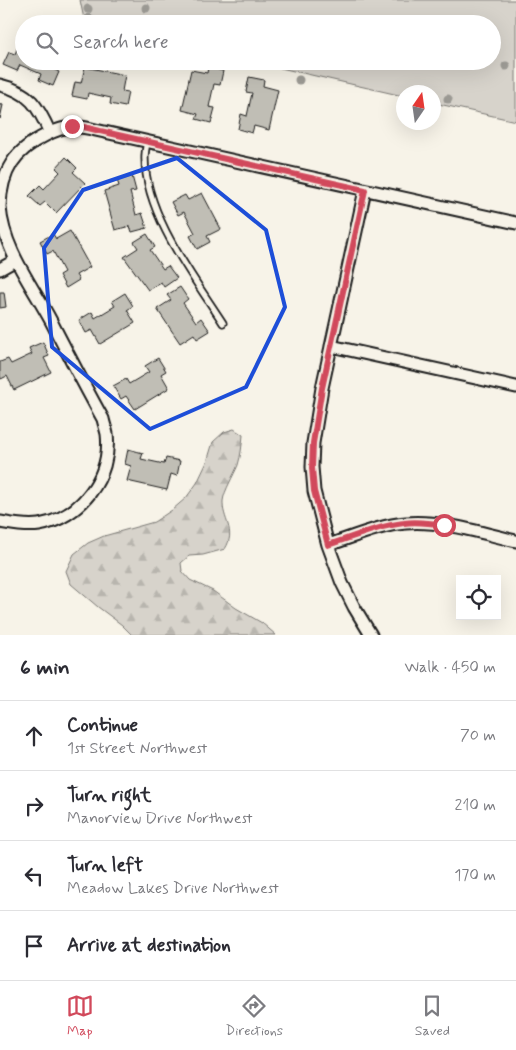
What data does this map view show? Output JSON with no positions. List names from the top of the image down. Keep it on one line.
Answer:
{"north":"top","page":{"search":"Search here","heading":["6 min","Walk · 450 m"],"list":[["Continue","1st Street Northwest","70 m"],["Turn right","Manorview Drive Northwest","210 m"],["Turn left","Meadow Lakes Drive Northwest","170 m"],"Arrive at destination"],"nav":["Map","Directions","Saved"]}}
